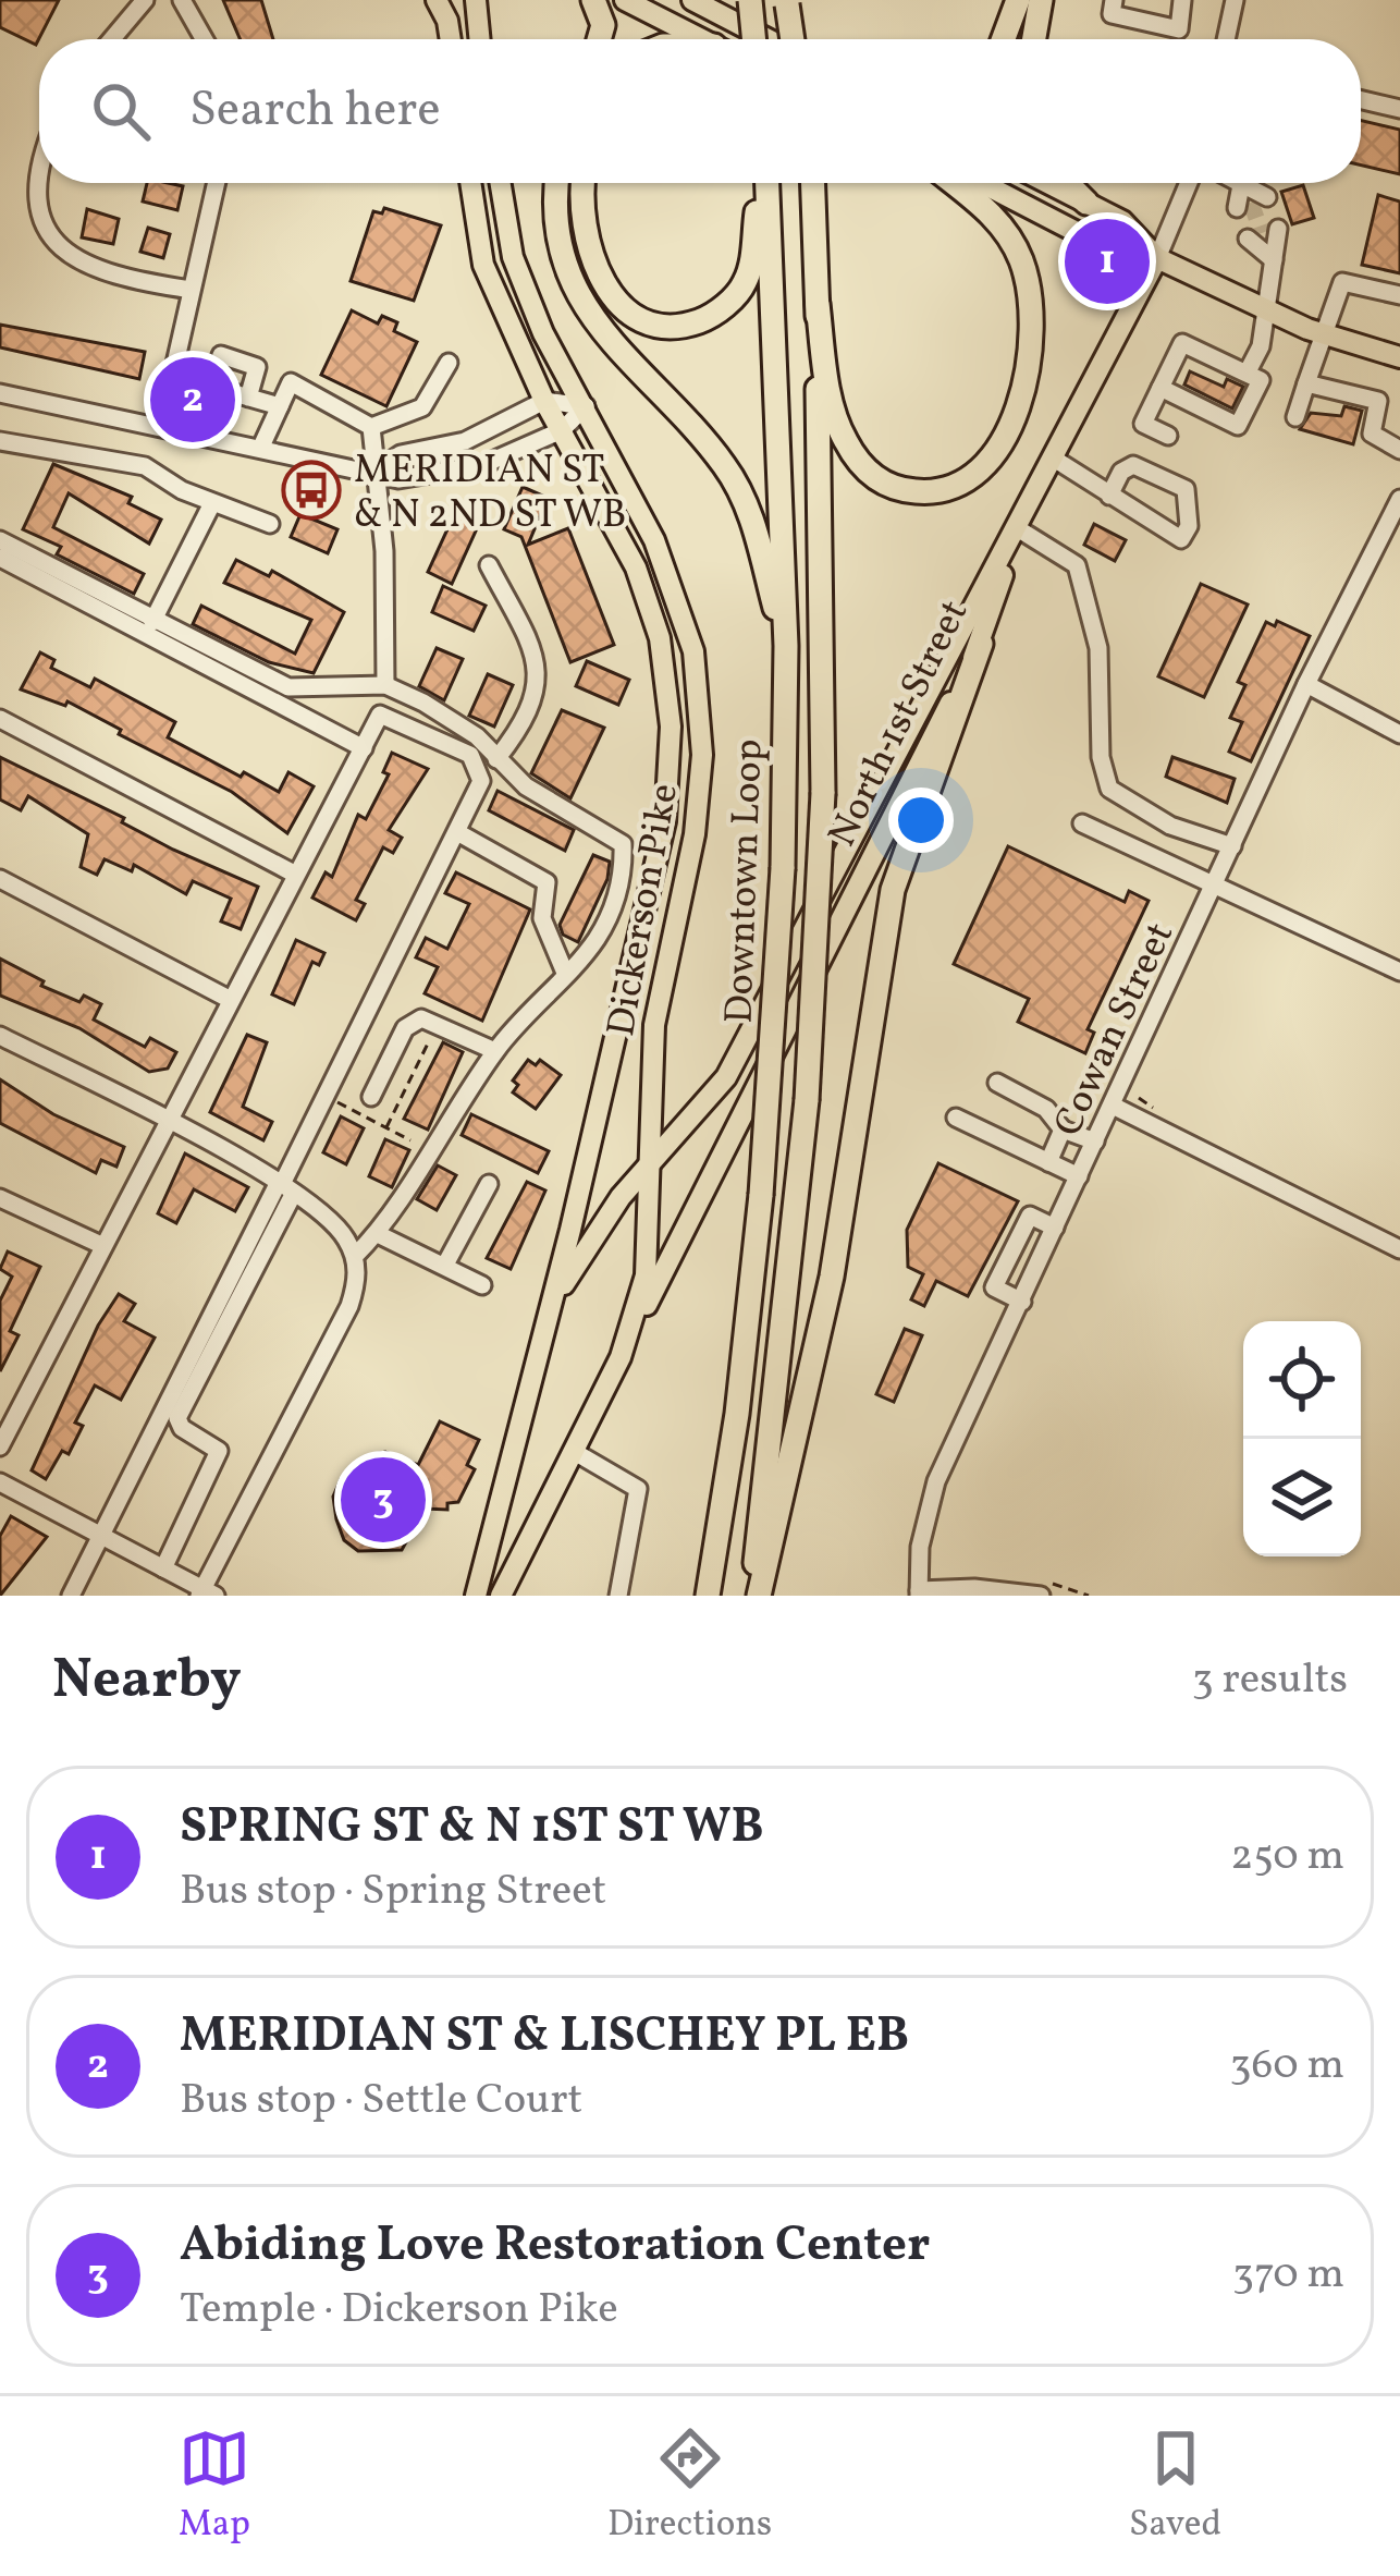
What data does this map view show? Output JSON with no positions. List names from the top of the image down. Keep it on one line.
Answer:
{"streets":{"highway":["Downtown Loop"],"main road":["North 1st Street","Dickerson Pike"],"street":["Cowan Street"]},"crossings":[["North 1st Street","Dickerson Pike"]],"places":{"bus stop":["MERIDIAN ST & N 2ND ST WB"]},"page":{"search":"Search here","pins":["1","2","3"],"heading":["Nearby","3 results"],"list":[{"mark":"1","name":"SPRING ST & N 1ST ST WB","note":"Bus stop · Spring Street","value":"250 m"},{"mark":"2","name":"MERIDIAN ST & LISCHEY PL EB","note":"Bus stop · Settle Court","value":"360 m"},{"mark":"3","name":"Abiding Love Restoration Center","note":"Temple · Dickerson Pike","value":"370 m"}],"nav":["Map","Directions","Saved"]}}
